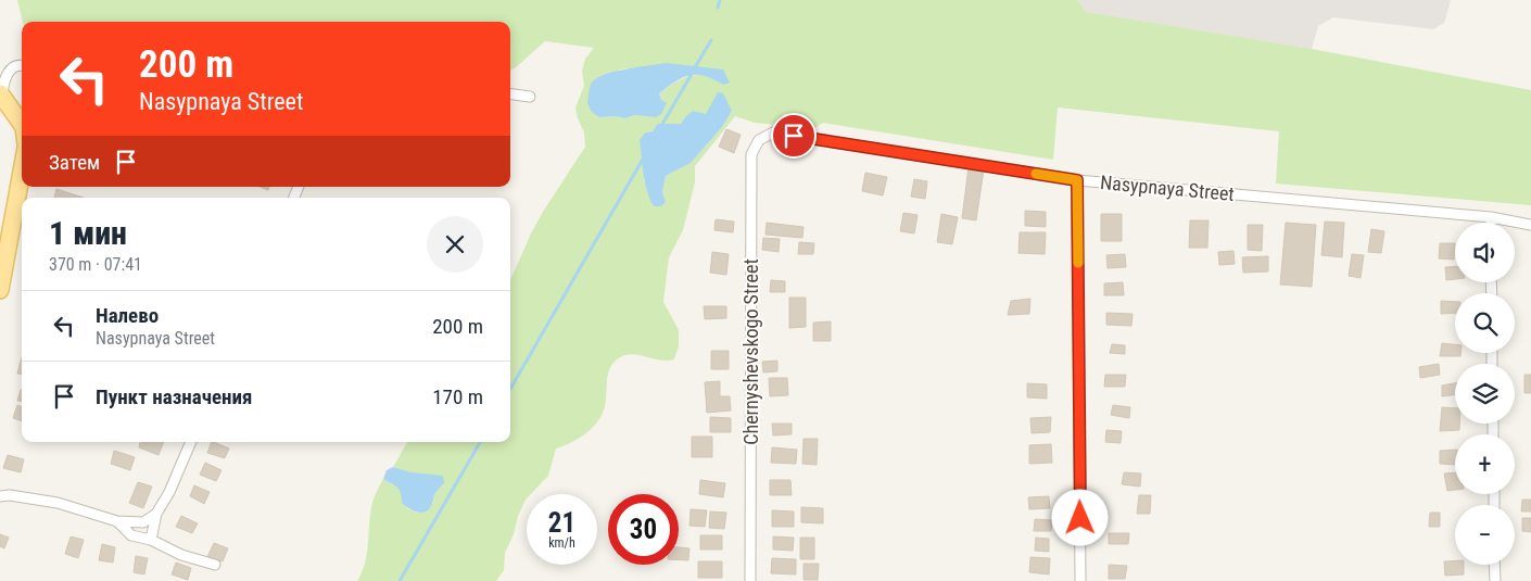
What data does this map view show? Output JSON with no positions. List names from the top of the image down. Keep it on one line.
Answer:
{"streets":{"street":["Nasypnaya Street","Chernyshevskogo Street"]},"crossings":[["Nasypnaya Street","Chernyshevskogo Street"]],"page":{"turn":["200 m","Nasypnaya Street"],"then":"Затем","heading":["1 мин","370 m · 07:41"],"map_buttons":["+","−"],"list":[{"name":"Налево","note":"Nasypnaya Street","value":"200 m"},{"name":"Пункт назначения","value":"170 m"}],"speed":"21 km/h","limit":"30"}}
